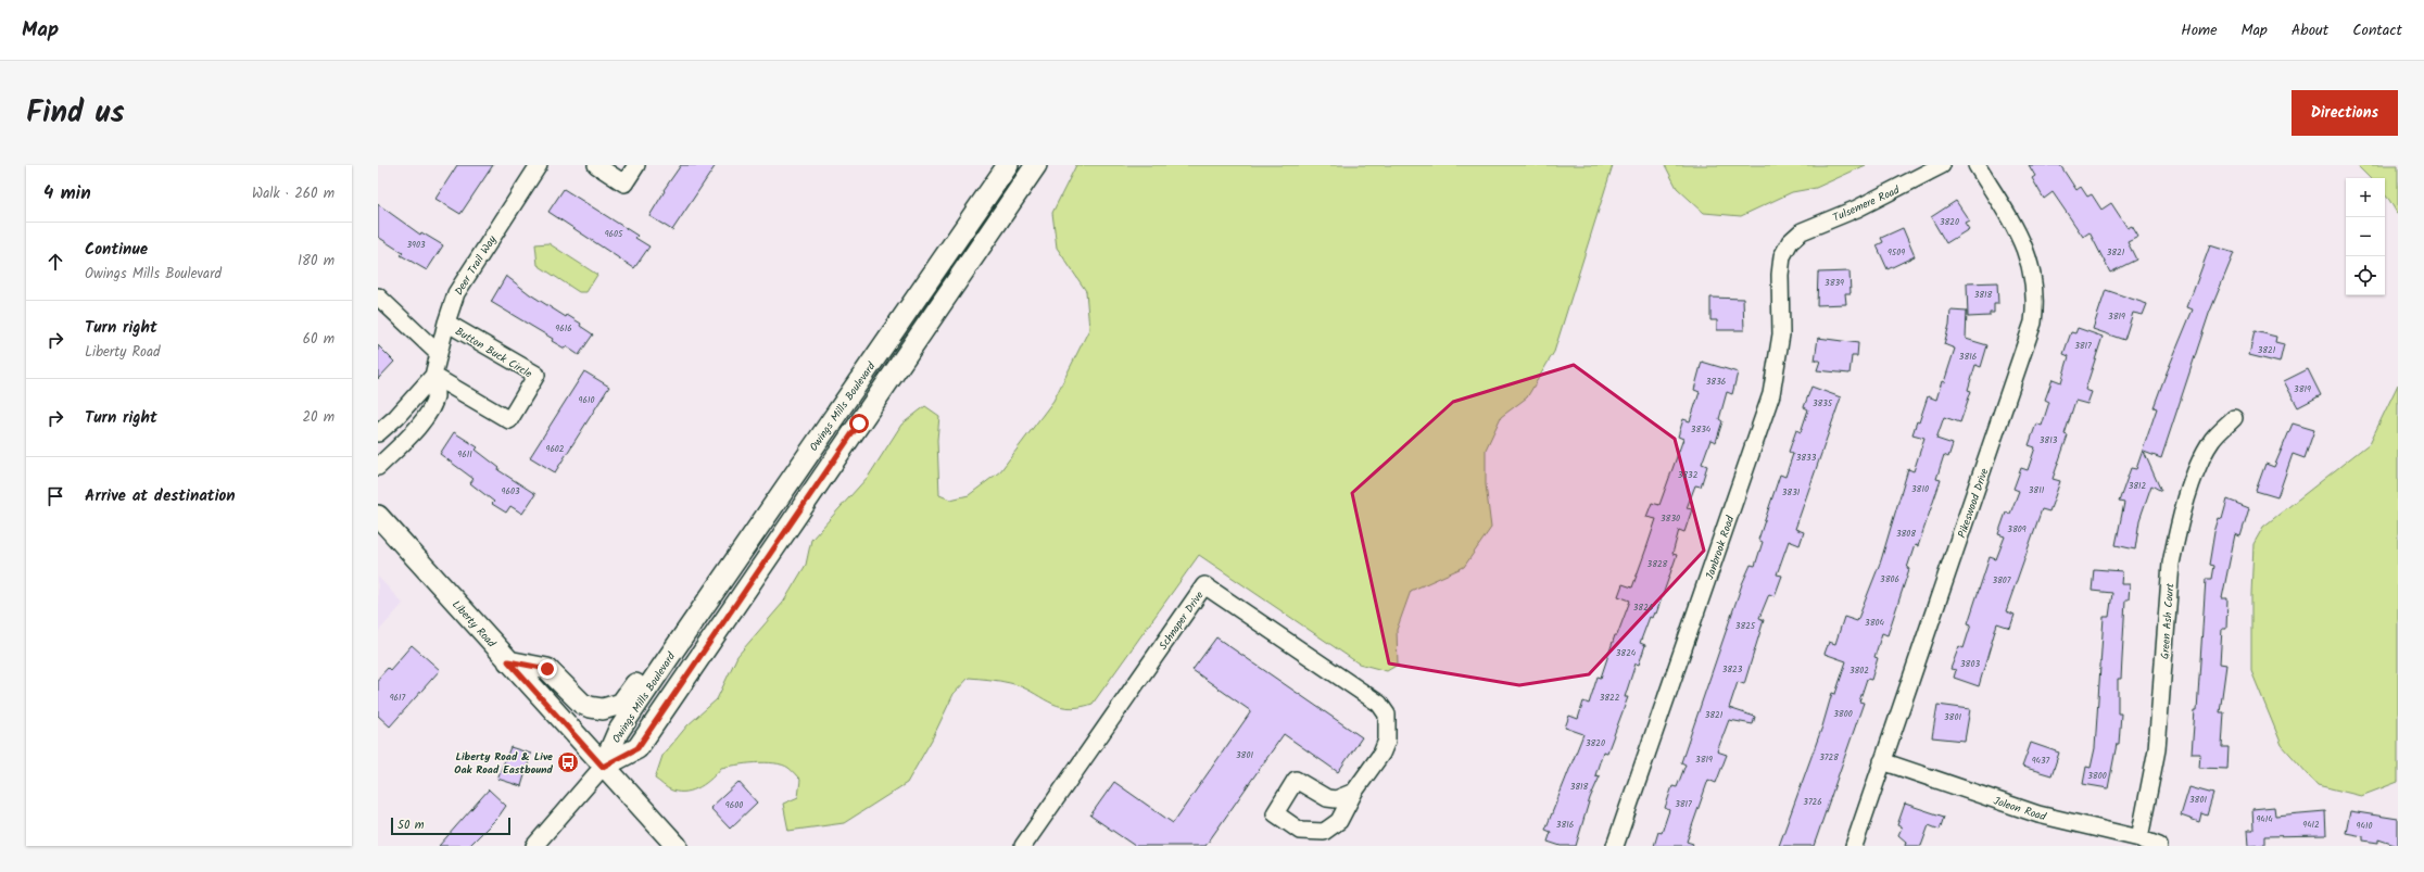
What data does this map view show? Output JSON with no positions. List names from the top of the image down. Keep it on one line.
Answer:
{"streets":{"main road":["Owings Mills Boulevard","Liberty Road"],"street":["Tulsemere Road","Deer Trail Way","Button Buck Circle","Pikeswood Drive","Janbrook Road","Schnaper Drive","Green Ash Court","Joleon Road"]},"crossings":[["Tulsemere Road","Janbrook Road"],["Deer Trail Way","Button Buck Circle"],["Owings Mills Boulevard","Liberty Road"],["Pikeswood Drive","Joleon Road"],["Green Ash Court","Joleon Road"]],"places":{"bus stop":["Liberty Road & Live Oak Road Eastbound"]},"house_numbers":["3820","9605","3903","9509","3821","3839","3818","3819","9616","3817","3821","3816","3836","3819","9610","3835","3834","3813","9602","9611","3833","3832","3812","3810","3811","9603","3831","3830","3809","3808","3828","3806","3807","3826","3804","3825","3824","3803","3823","3802","9617","3822","3800","3821","3801","3820","3801","3728","3819","9437","3800","3818","3801","3726","3817","9600","9414","3816","9412","9410"],"scale_bar":"50 m","page":{"header":"Map","nav":["Home","Map","About","Contact"],"title":"Find us","buttons":"Directions","heading":["4 min","Walk · 260 m"],"map_buttons":["+","−"],"list":[["Continue","Owings Mills Boulevard","180 m"],["Turn right","Liberty Road","60 m"],["Turn right","20 m"],"Arrive at destination"],"scale":"50 m"}}
